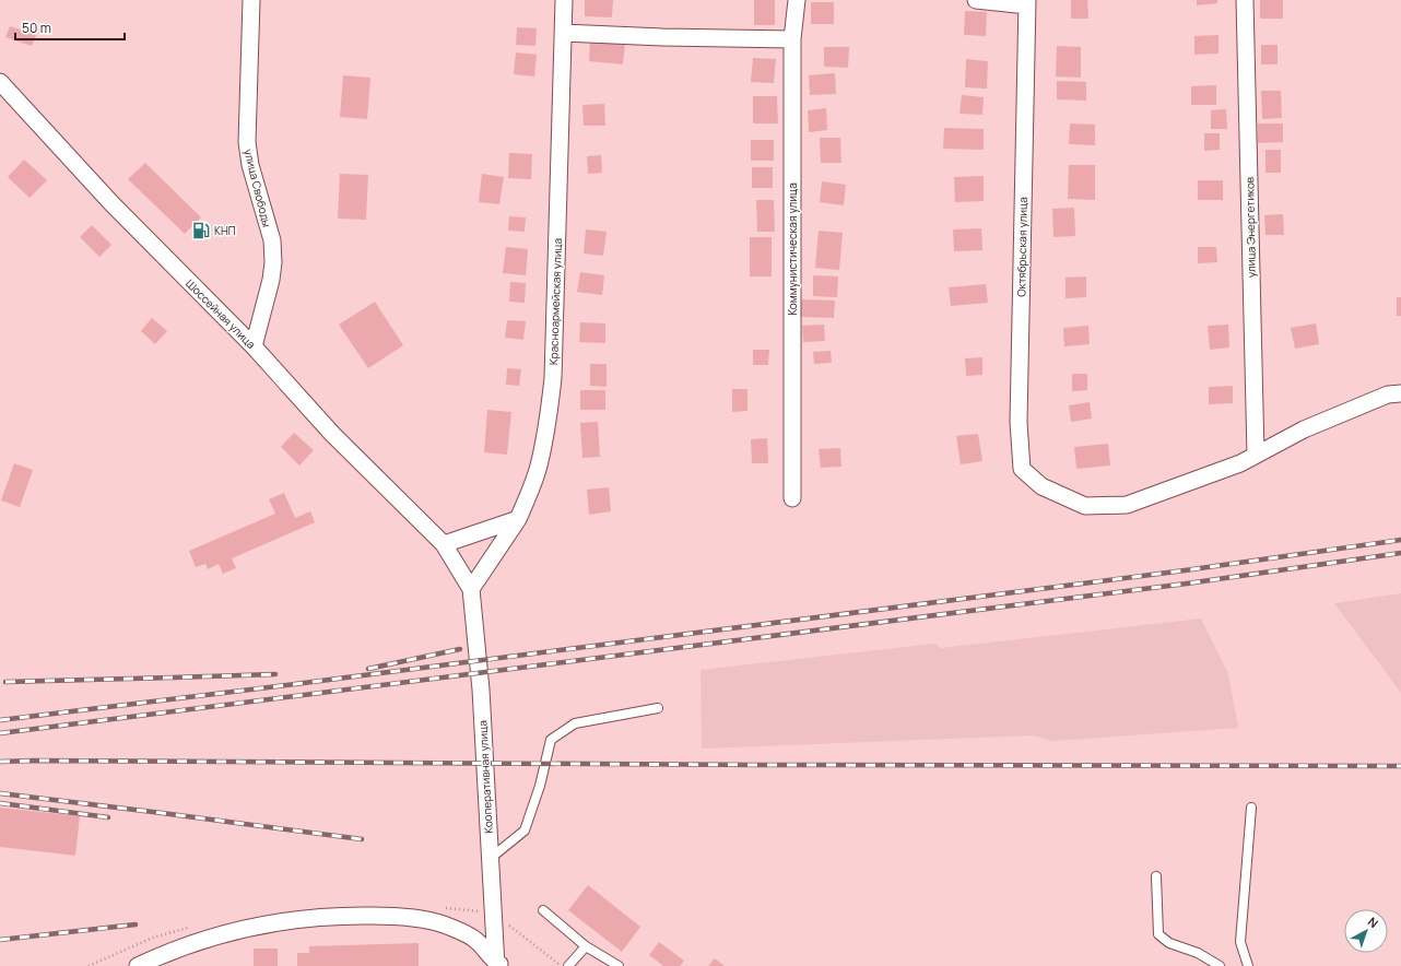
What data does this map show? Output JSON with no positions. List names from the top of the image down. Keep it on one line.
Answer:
{"streets":{"street":["улица Свободы","улица Энергетиков","Октябрьская улица","Коммунистическая улица","Красноармейская улица","Шоссейная улица","Кооперативная улица"]},"crossings":[["улица Свободы","Шоссейная улица"],["улица Энергетиков","Октябрьская улица"],["Шоссейная улица","Кооперативная улица"]],"places":{"fuel station":["КНП"]},"scale_bar":"50 m","north":"top right"}
